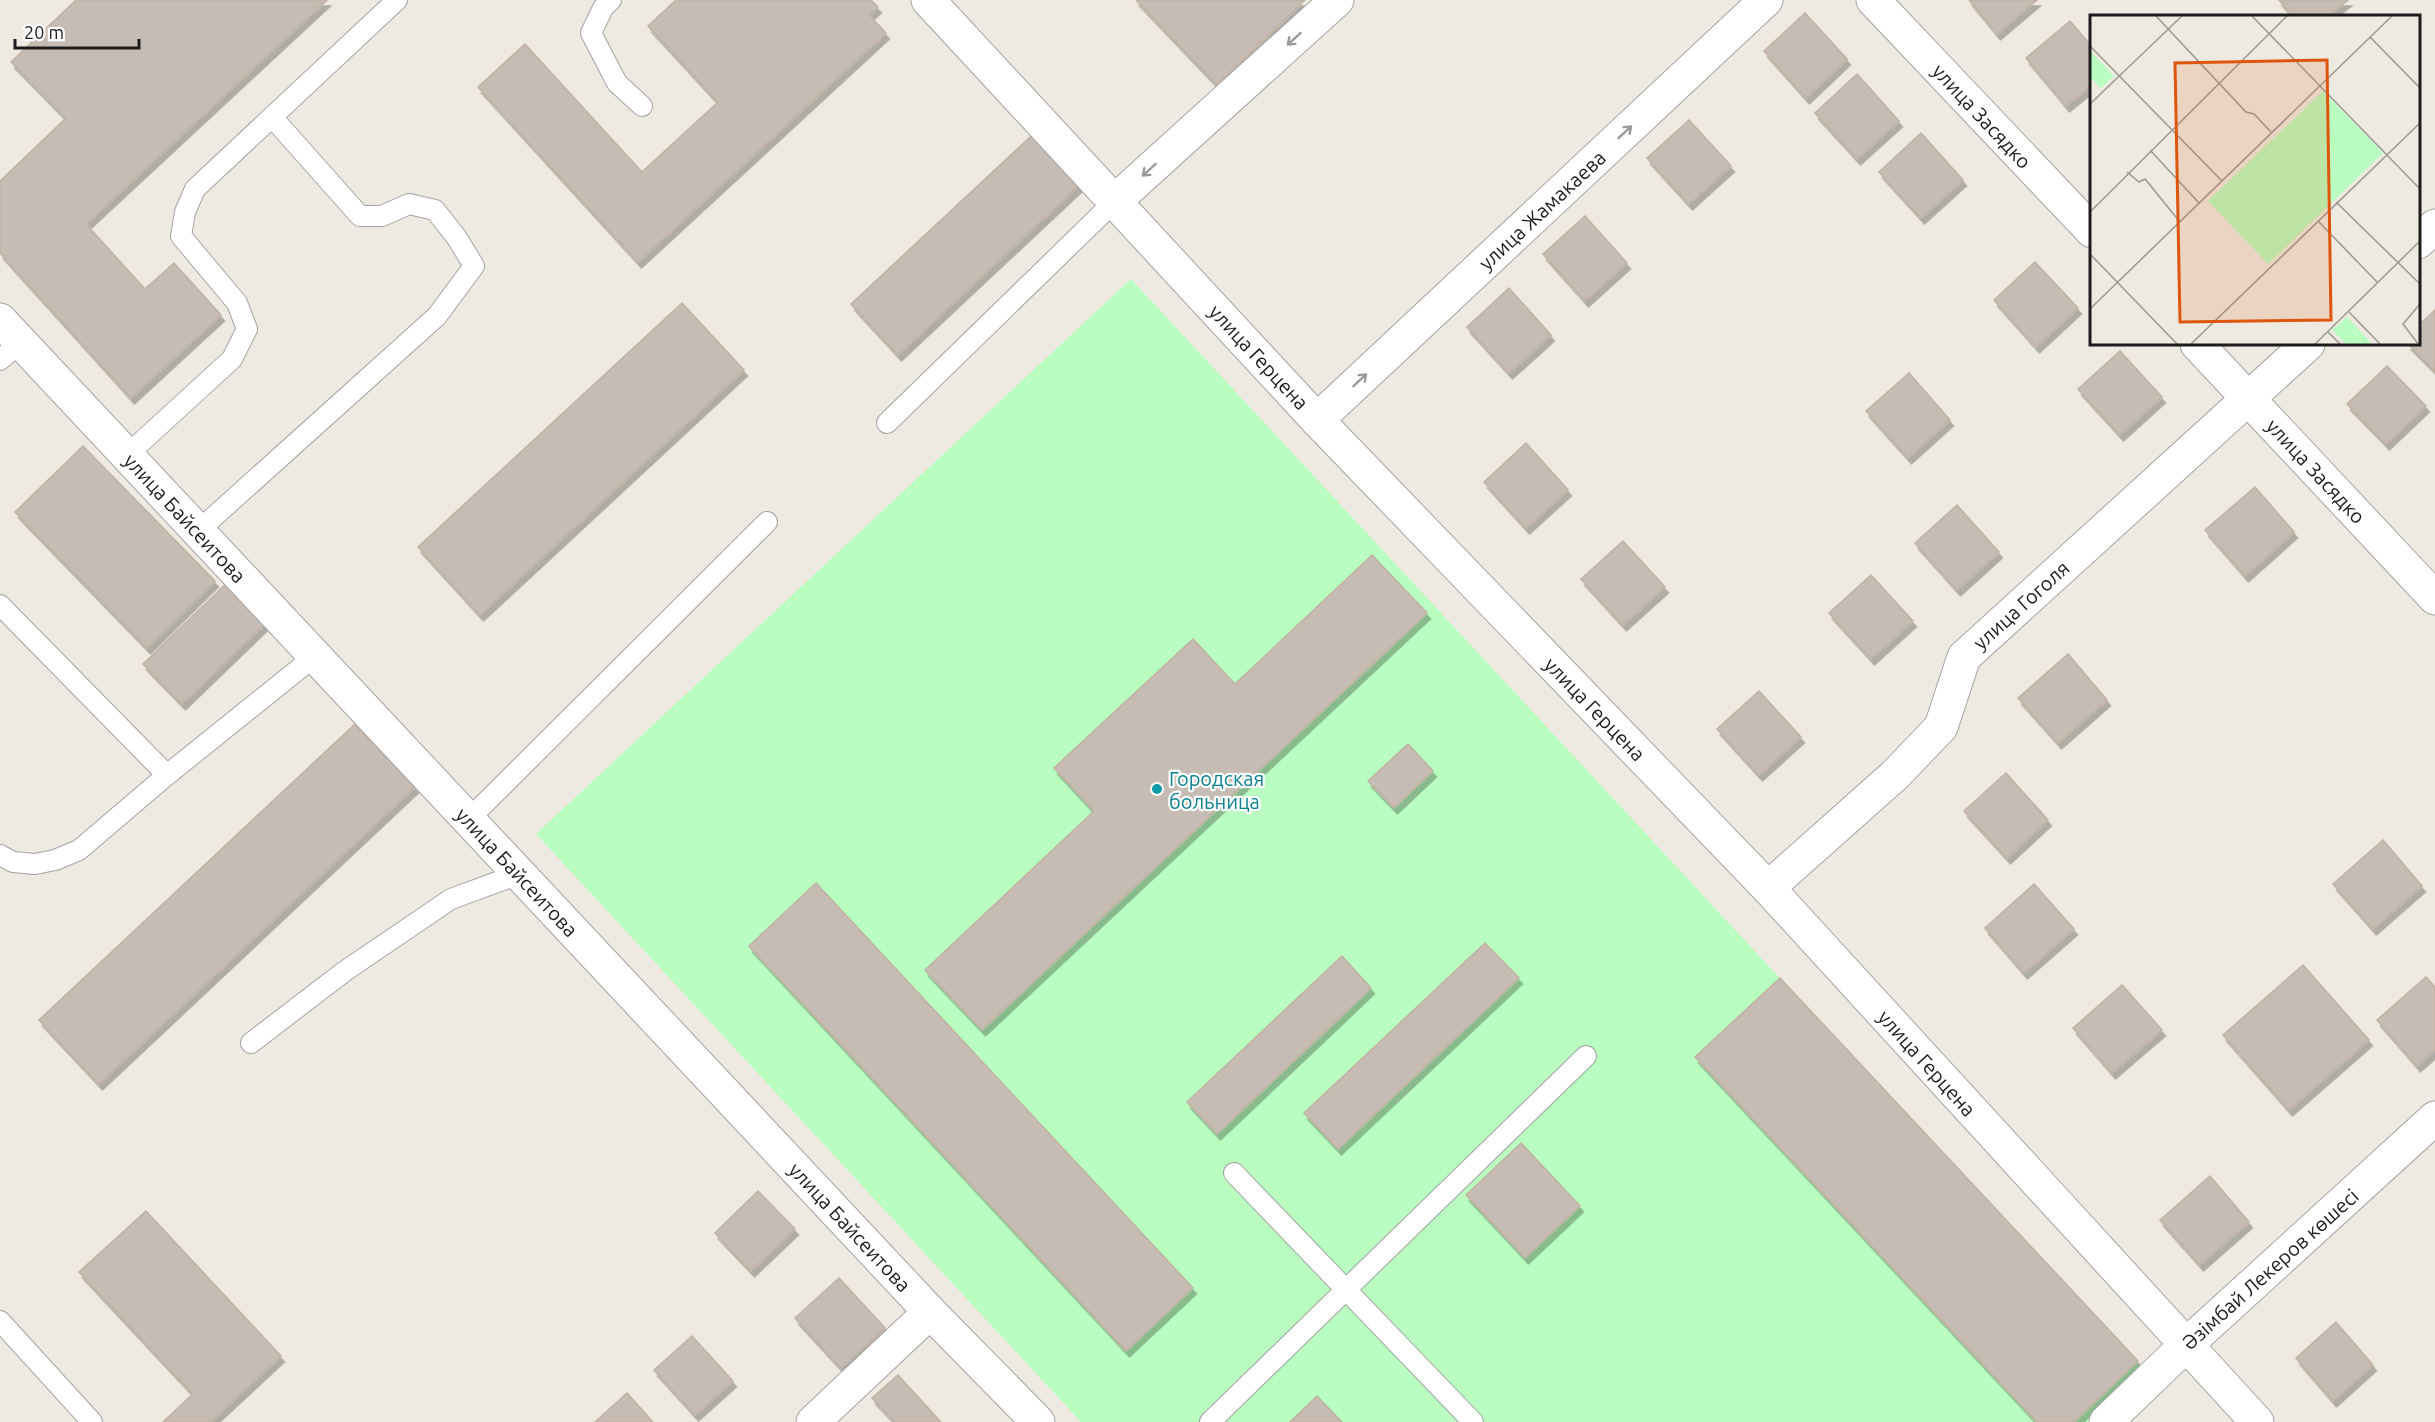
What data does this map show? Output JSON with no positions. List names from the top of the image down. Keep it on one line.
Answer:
{"streets":{"street":["улица Засядко","улица Жамакаева","улица Герцена","улица Байсеитова","улица Гоголя","Әзімбай Лекеров көшесі"]},"crossings":[["улица Засядко","улица Гоголя"],["улица Жамакаева","улица Герцена"],["улица Герцена","улица Гоголя"],["улица Герцена","Әзімбай Лекеров көшесі"]],"places":["Городская больница"],"scale_bar":"20 m"}
